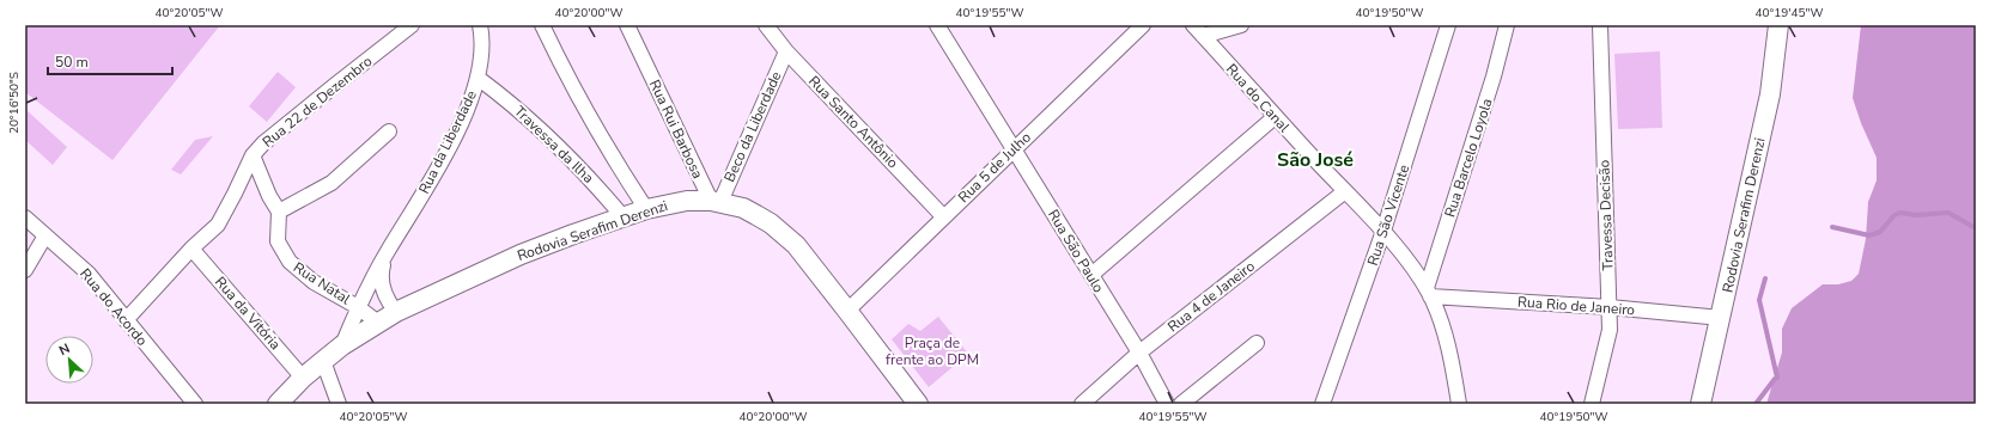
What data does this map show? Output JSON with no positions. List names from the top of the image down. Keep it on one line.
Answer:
{"streets":{"main road":["Rodovia Serafim Derenzi"],"street":["Rua do Canal","Rua 22 de Dezembro","Rua Santo Antônio","Beco da Liberdade","Rua Rui Barbosa","Rua da Liberdade","Travessa da Ilha","Rua Barcelo Loyola","Rua 5 de Julho","Rua São Vicente","Travessa Decisão","Rua São Paulo","Rua Natal","Rua 4 de Janeiro","Rua Rio de Janeiro","Rua do Acordo","Rua da Vitória"]},"crossings":[["Rua do Canal","Rua Barcelo Loyola"],["Rua do Canal","Rua São Vicente"],["Rua do Canal","Rua 4 de Janeiro"],["Rua do Canal","Rua Rio de Janeiro"],["Rua 22 de Dezembro","Rua do Acordo"],["Rua 22 de Dezembro","Rua da Vitória"],["Rua Santo Antônio","Beco da Liberdade"],["Rua Santo Antônio","Rua 5 de Julho"],["Beco da Liberdade","Rua Rui Barbosa"],["Beco da Liberdade","Rodovia Serafim Derenzi"],["Rua Rui Barbosa","Rodovia Serafim Derenzi"],["Rua da Liberdade","Travessa da Ilha"],["Rua da Liberdade","Rodovia Serafim Derenzi"],["Rua da Liberdade","Rua Natal"],["Travessa da Ilha","Rodovia Serafim Derenzi"],["Rua Barcelo Loyola","Rua Rio de Janeiro"],["Rua 5 de Julho","Rodovia Serafim Derenzi"],["Rua 5 de Julho","Rua São Paulo"],["Travessa Decisão","Rua Rio de Janeiro"],["Rodovia Serafim Derenzi","Rua Natal"],["Rodovia Serafim Derenzi","Rua Rio de Janeiro"],["Rodovia Serafim Derenzi","Rua da Vitória"],["Rua São Paulo","Rua 4 de Janeiro"]],"districts":["São José"],"parks":["Praça de frente ao DPM"],"scale_bar":"50 m","north":"top left","coordinates":["40°20'05\"W","40°20'00\"W","40°19'55\"W","40°19'50\"W","40°19'45\"W","20°16'50\"S"]}
